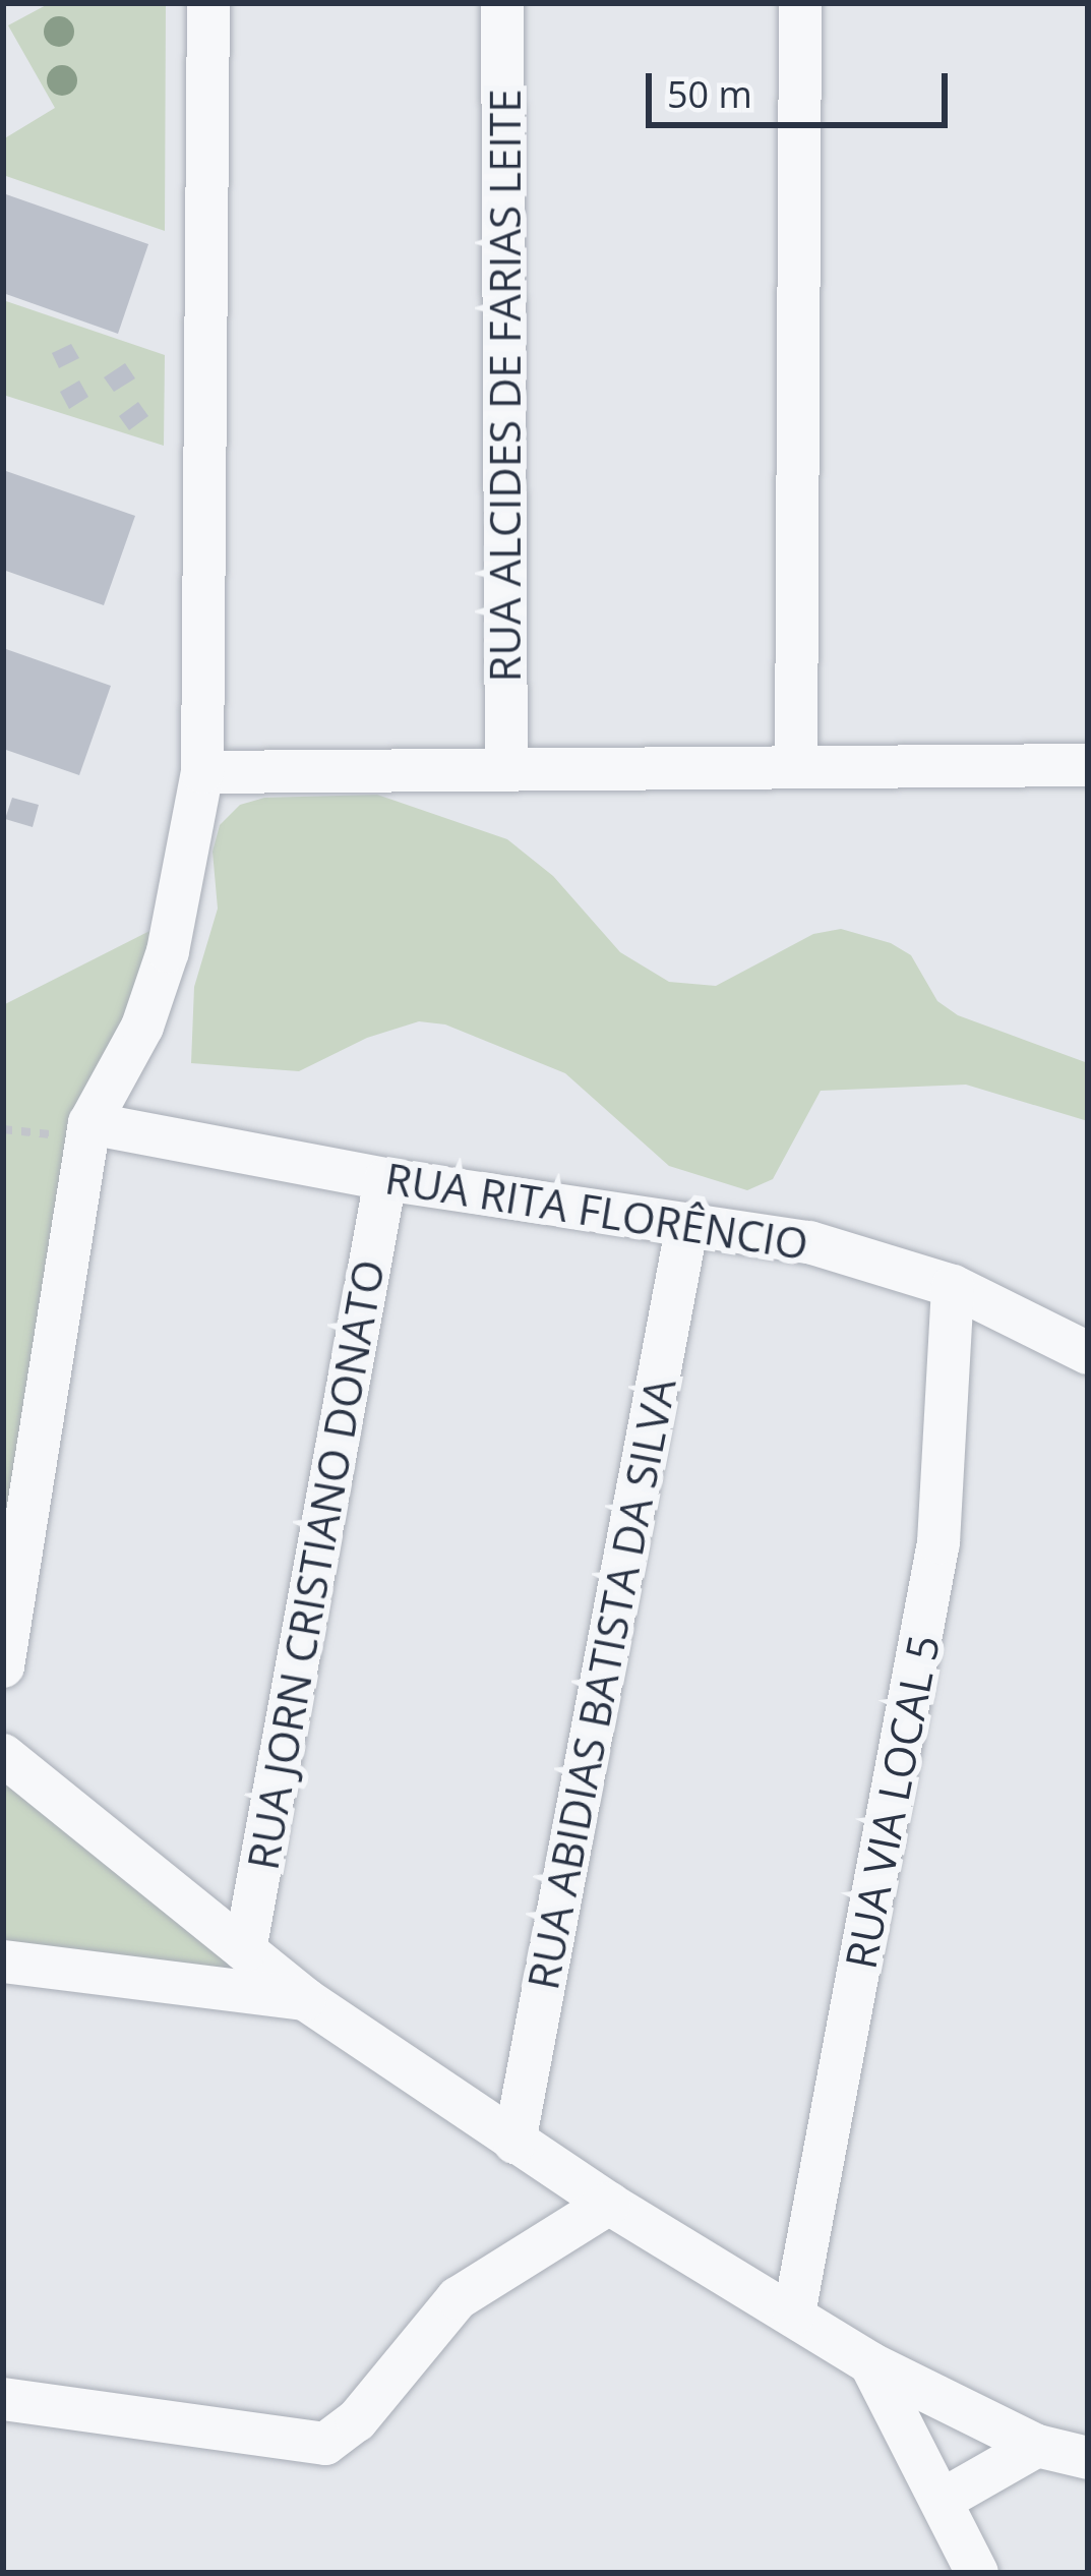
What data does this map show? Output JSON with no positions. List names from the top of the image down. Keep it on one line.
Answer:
{"streets":{"street":["RUA ALCIDES DE FARIAS LEITE","RUA RITA FLORÊNCIO","RUA JORN CRISTIANO DONATO","RUA ABIDIAS BATISTA DA SILVA","RUA VIA LOCAL 5"]},"crossings":[["RUA RITA FLORÊNCIO","RUA JORN CRISTIANO DONATO"],["RUA RITA FLORÊNCIO","RUA ABIDIAS BATISTA DA SILVA"],["RUA RITA FLORÊNCIO","RUA VIA LOCAL 5"]],"scale_bar":"50 m"}
